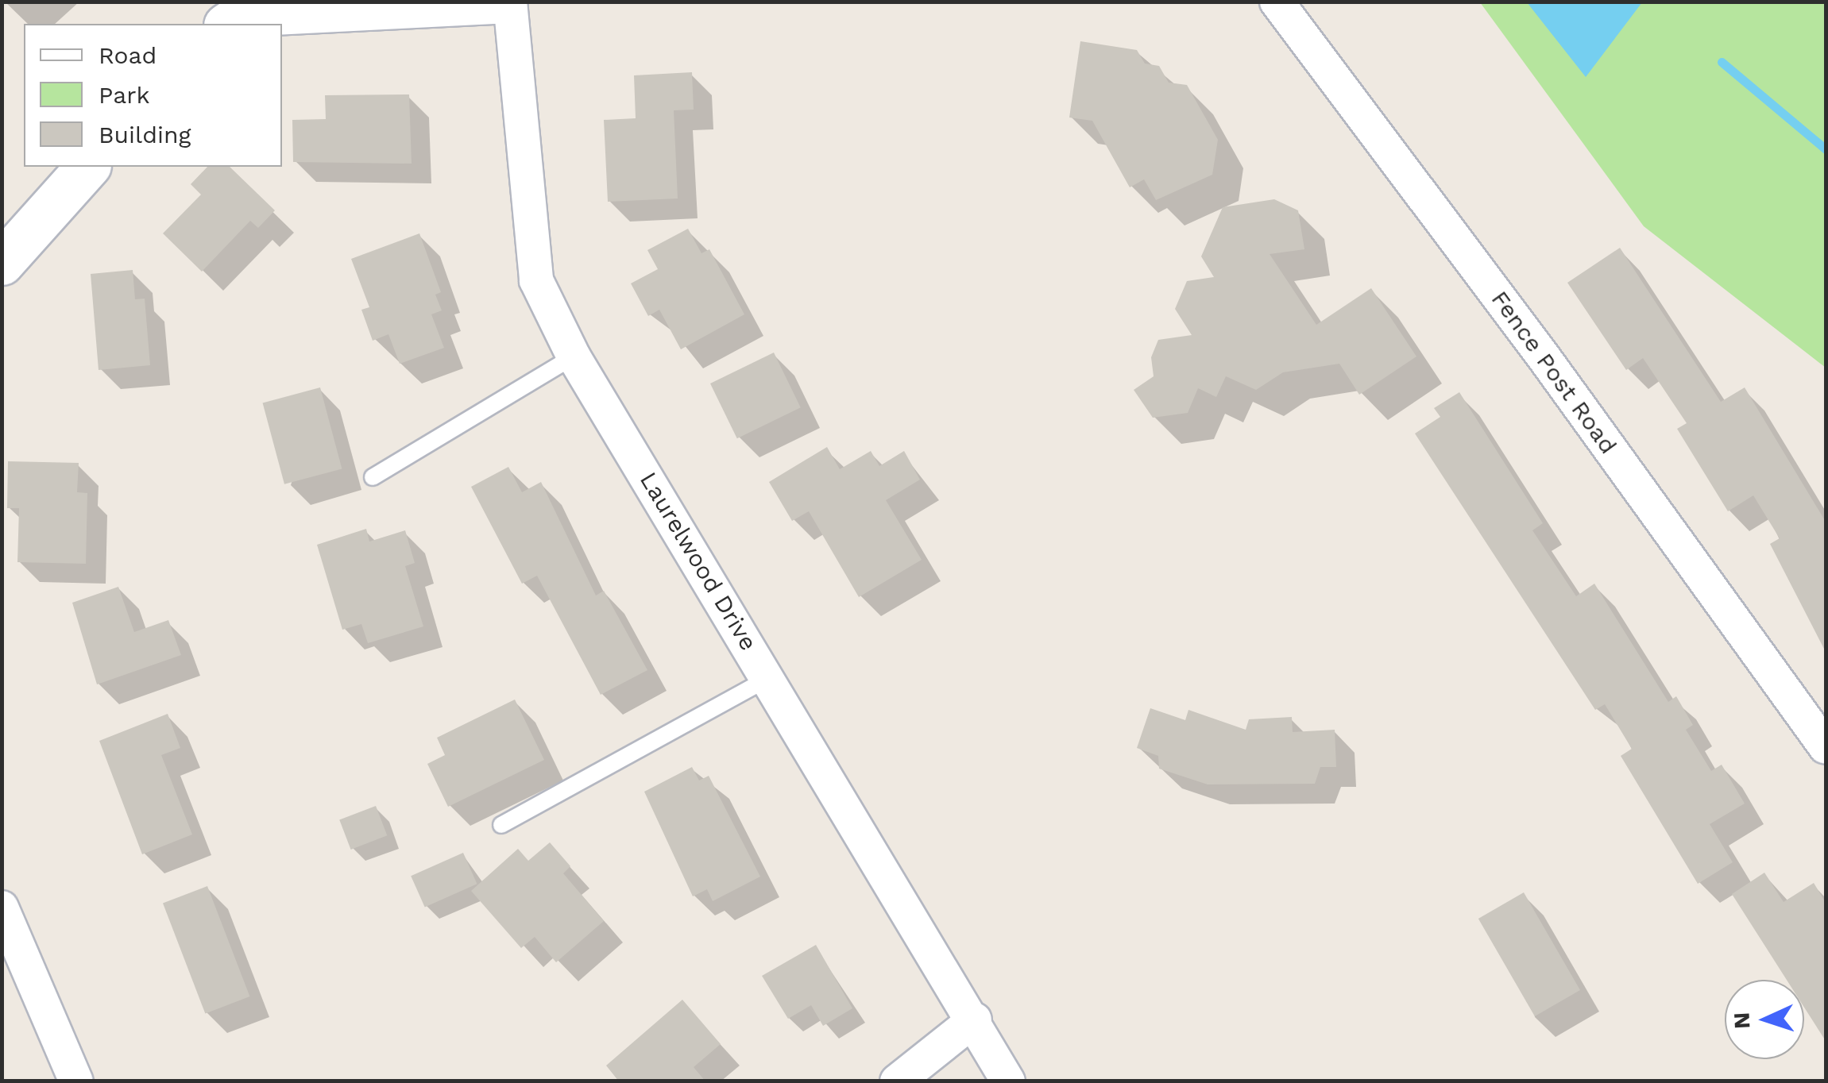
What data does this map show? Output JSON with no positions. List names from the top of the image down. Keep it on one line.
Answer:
{"streets":{"street":["Fence Post Road","Laurelwood Drive"]},"legend":["Road","Park","Building"],"north":"left"}
